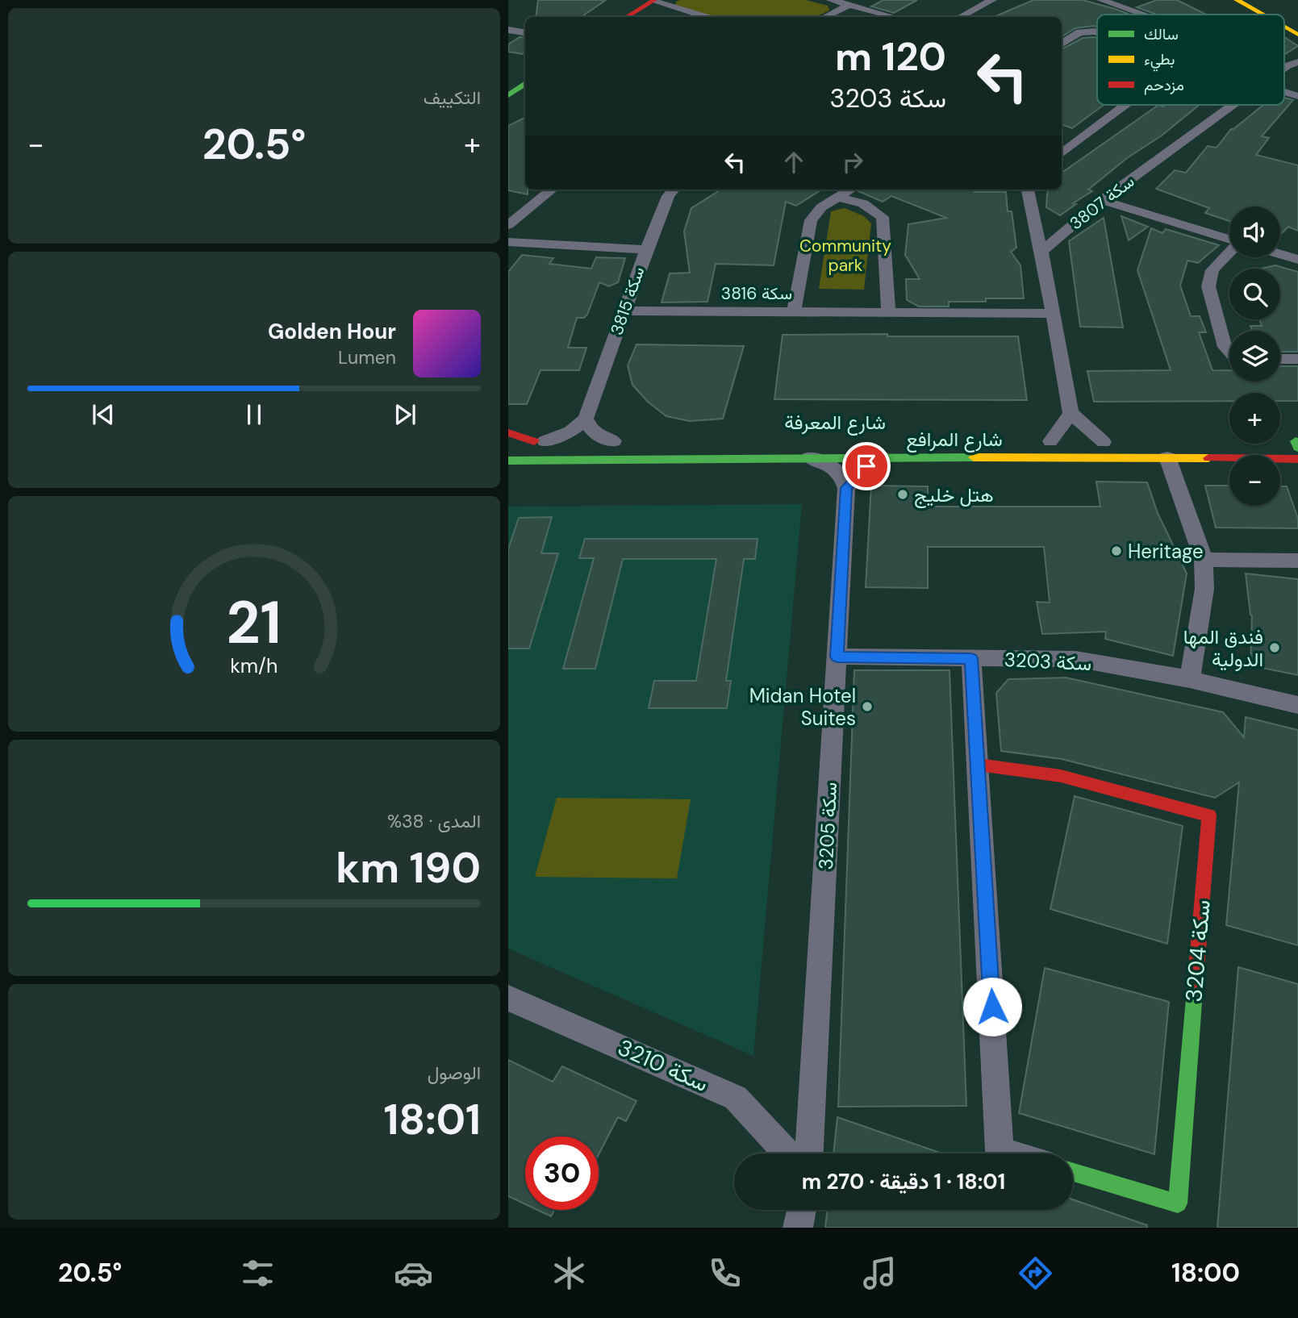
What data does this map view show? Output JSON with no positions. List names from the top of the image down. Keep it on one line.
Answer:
{"streets":{"main road":["شارع المرافع","سكة 3204"],"street":["سكة 3807","سكة 3816","سكة 3815","سكة 3203","سكة 3205","سكة 3210"]},"crossings":[["سكة 3816","سكة 3815"],["سكة 3203","سكة 3205"]],"parks":["Community park"],"places":["هتل خلیج","Heritage","فندق المها الدولية","Midan Hotel Suites"],"legend":["سالك","بطيء","مزدحم"],"page":{"tile":["التكييف",["المدى · 38%","190 km"],["الوصول","18:01"]],"turn":["120 m","سكة 3203"],"heat":["−","20.5°","+"],"map_buttons":["+","−"],"song":["Golden Hour","Lumen"],"limit":"30","trip":"18:01 · 1 دقيقة · 270 m","tabs":["18:00","20.5°"],"gauge":["21","km/h"]}}
